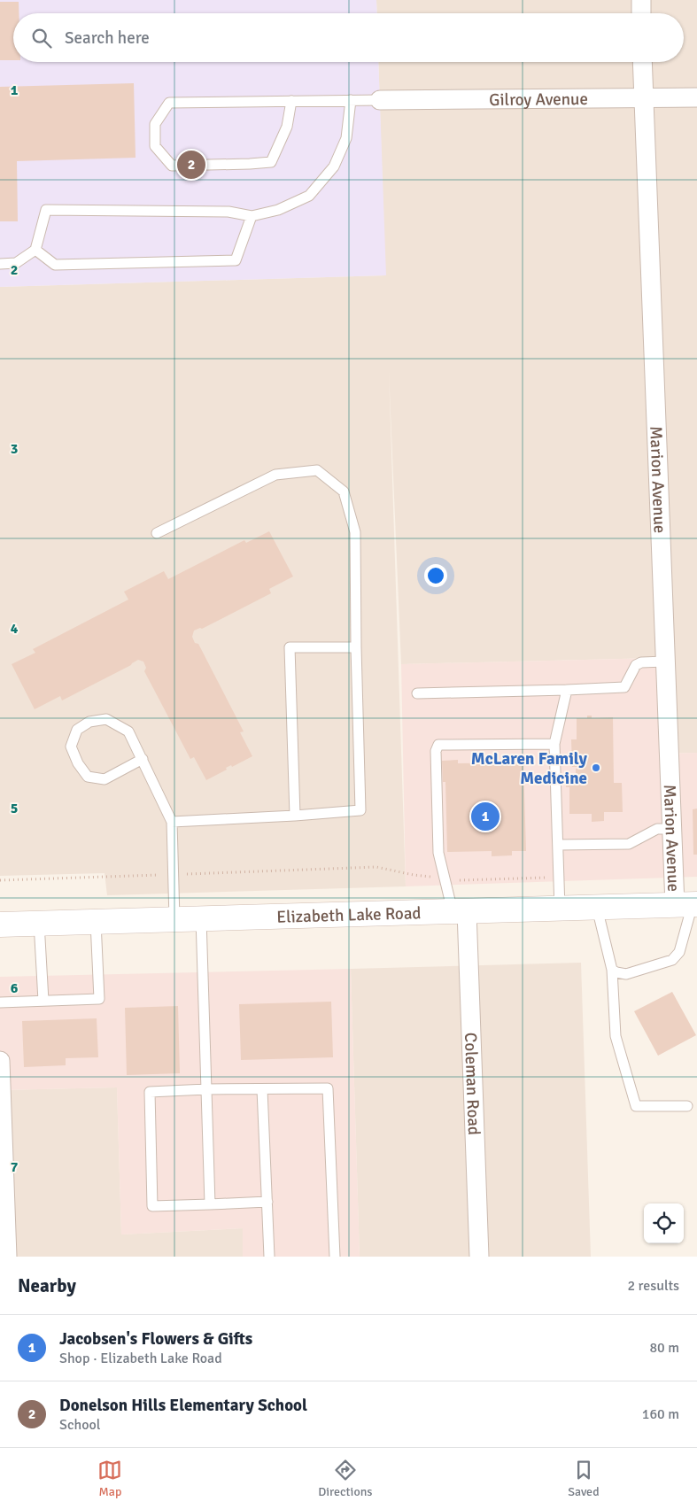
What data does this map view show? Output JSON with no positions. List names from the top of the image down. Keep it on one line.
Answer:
{"streets":{"main road":["Elizabeth Lake Road"],"street":["Gilroy Avenue","Marion Avenue","Coleman Road"]},"crossings":[["Gilroy Avenue","Marion Avenue"],["Marion Avenue","Elizabeth Lake Road"],["Elizabeth Lake Road","Coleman Road"]],"places":["McLaren Family Medicine"],"page":{"search":"Search here","pins":["2","1"],"heading":["Nearby","2 results"],"list":[{"mark":"1","name":"Jacobsen's Flowers & Gifts","note":"Shop · Elizabeth Lake Road","value":"80 m"},{"mark":"2","name":"Donelson Hills Elementary School","note":"School","value":"160 m"}],"nav":["Map","Directions","Saved"]},"grid":{"rows":["1","2","3","4","5","6","7"]}}
